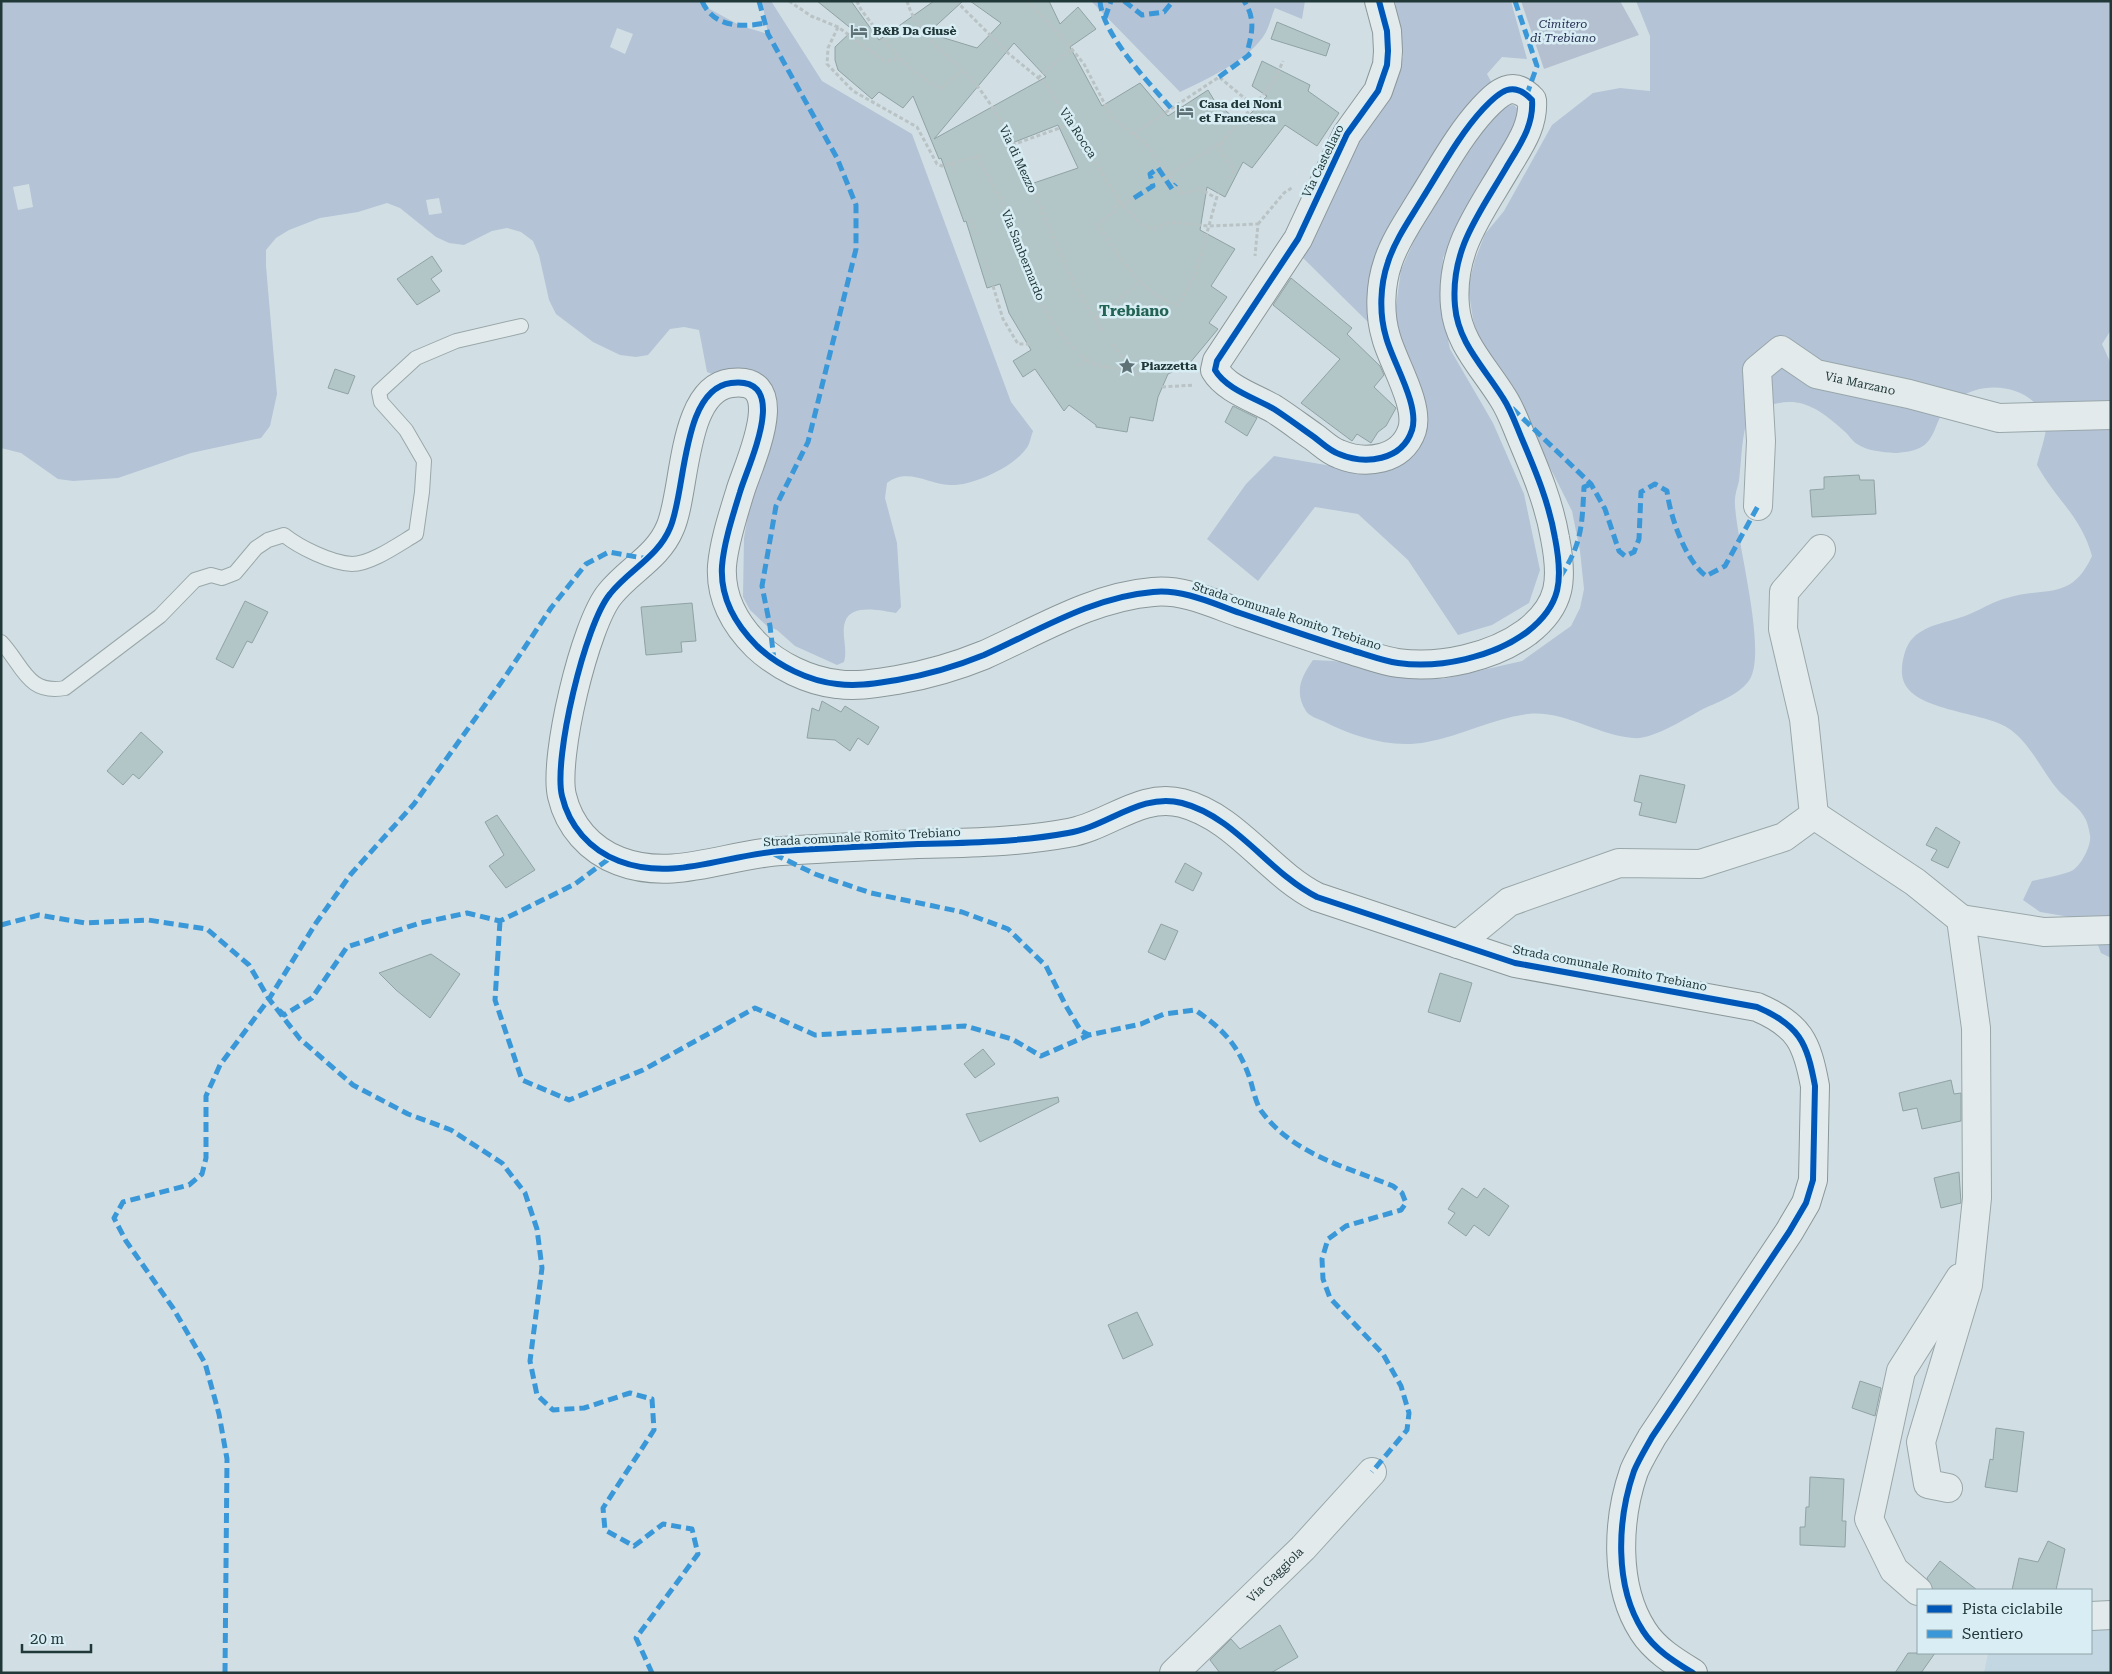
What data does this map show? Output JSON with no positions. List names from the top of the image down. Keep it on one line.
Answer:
{"streets":{"street":["Via Castellaro","Via Marzano","Strada comunale Romito Trebiano","Via Gaggiola"],"path":["Via Rocca","Via di Mezzo","Via Sanbernardo"]},"crossings":[["Via Castellaro","Strada comunale Romito Trebiano"]],"districts":["Trebiano"],"parks":["Cimitero di Trebiano"],"places":{"hotel":["B&B Da Giusè","Casa dei Noni et Francesca"],"place":["Piazzetta"]},"legend":["Pista ciclabile","Sentiero"],"scale_bar":"20 m"}
